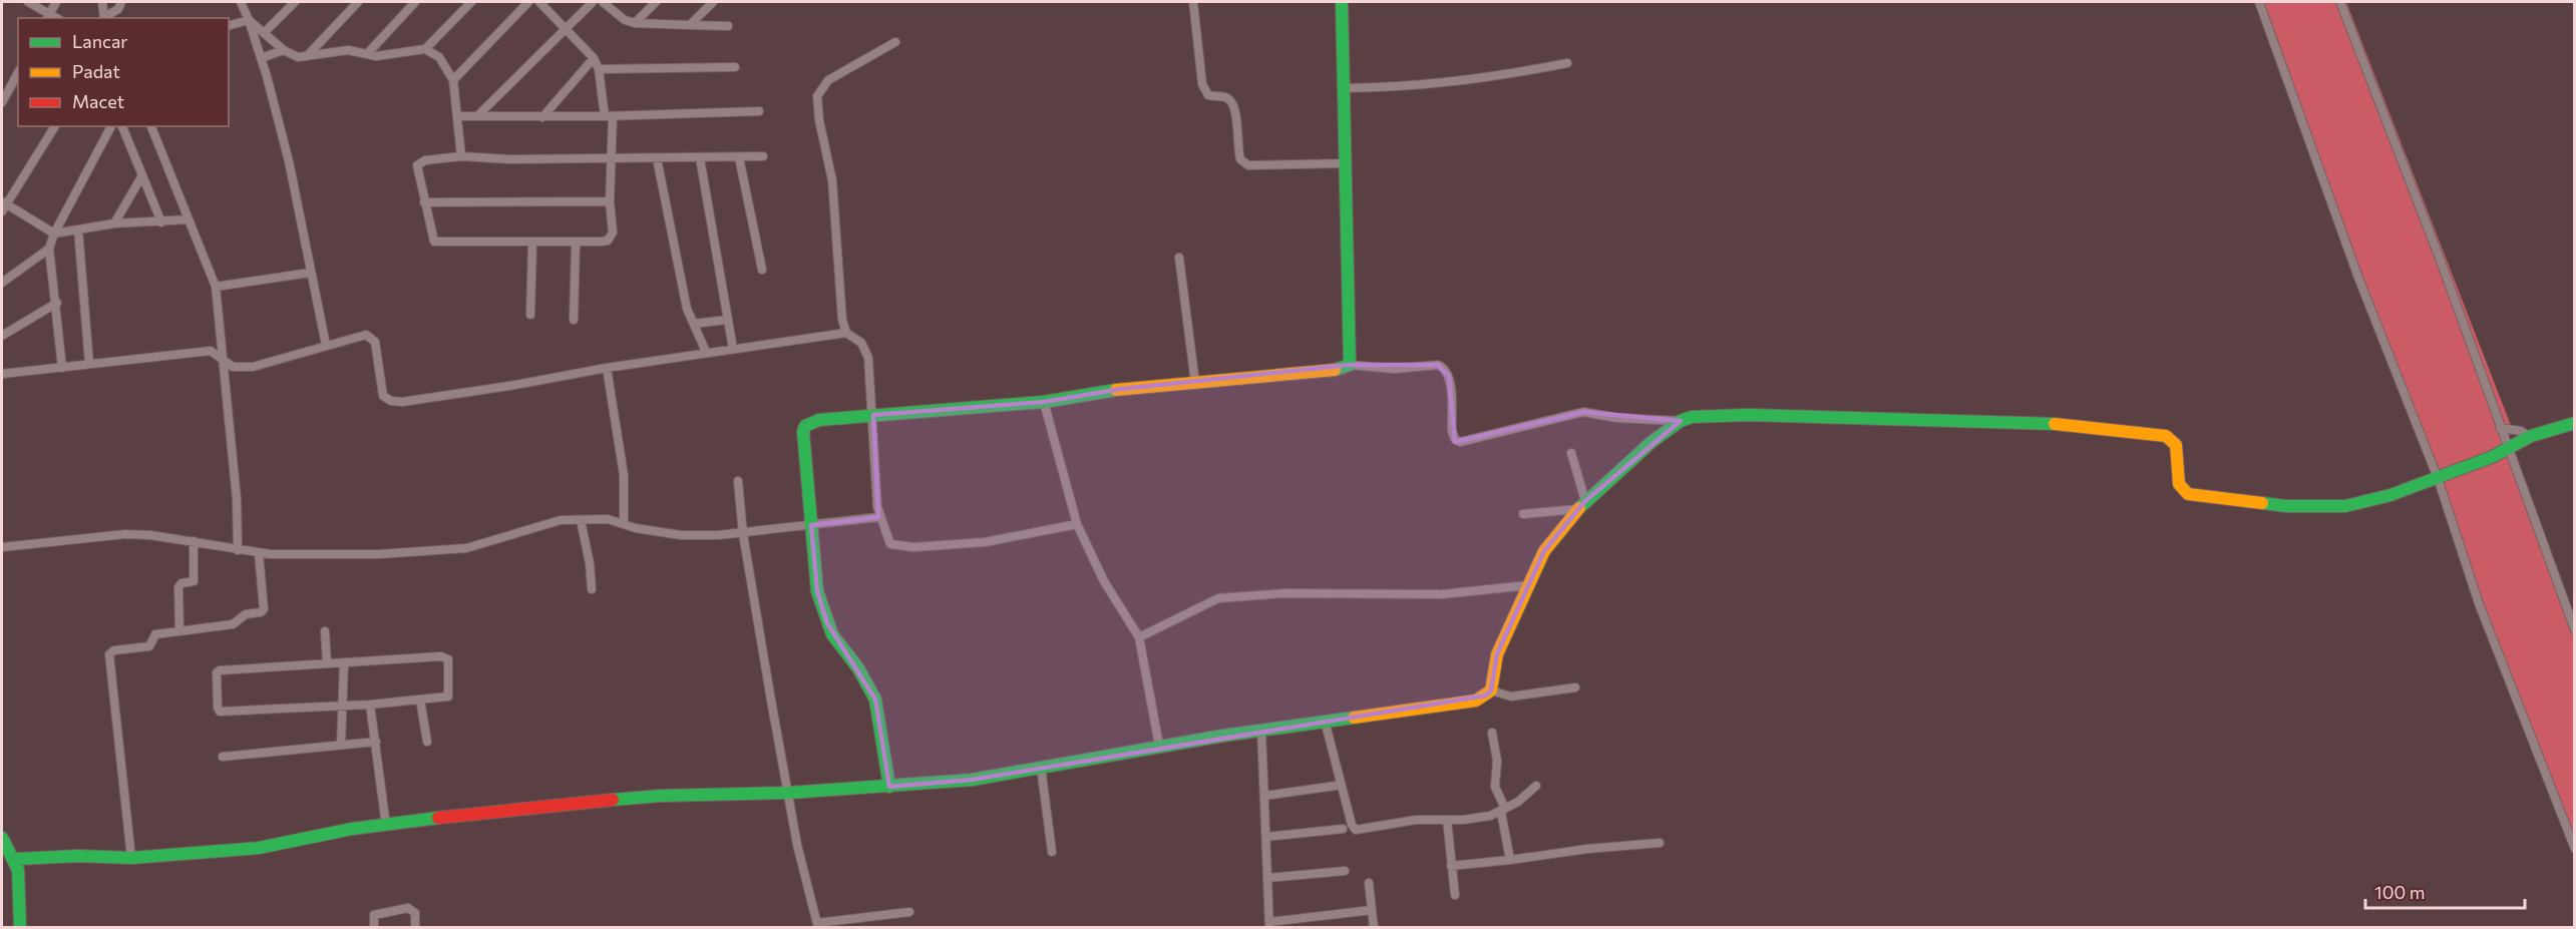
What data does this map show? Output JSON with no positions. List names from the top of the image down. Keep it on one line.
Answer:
{"legend":["Lancar","Padat","Macet"],"scale_bar":"100 m"}
